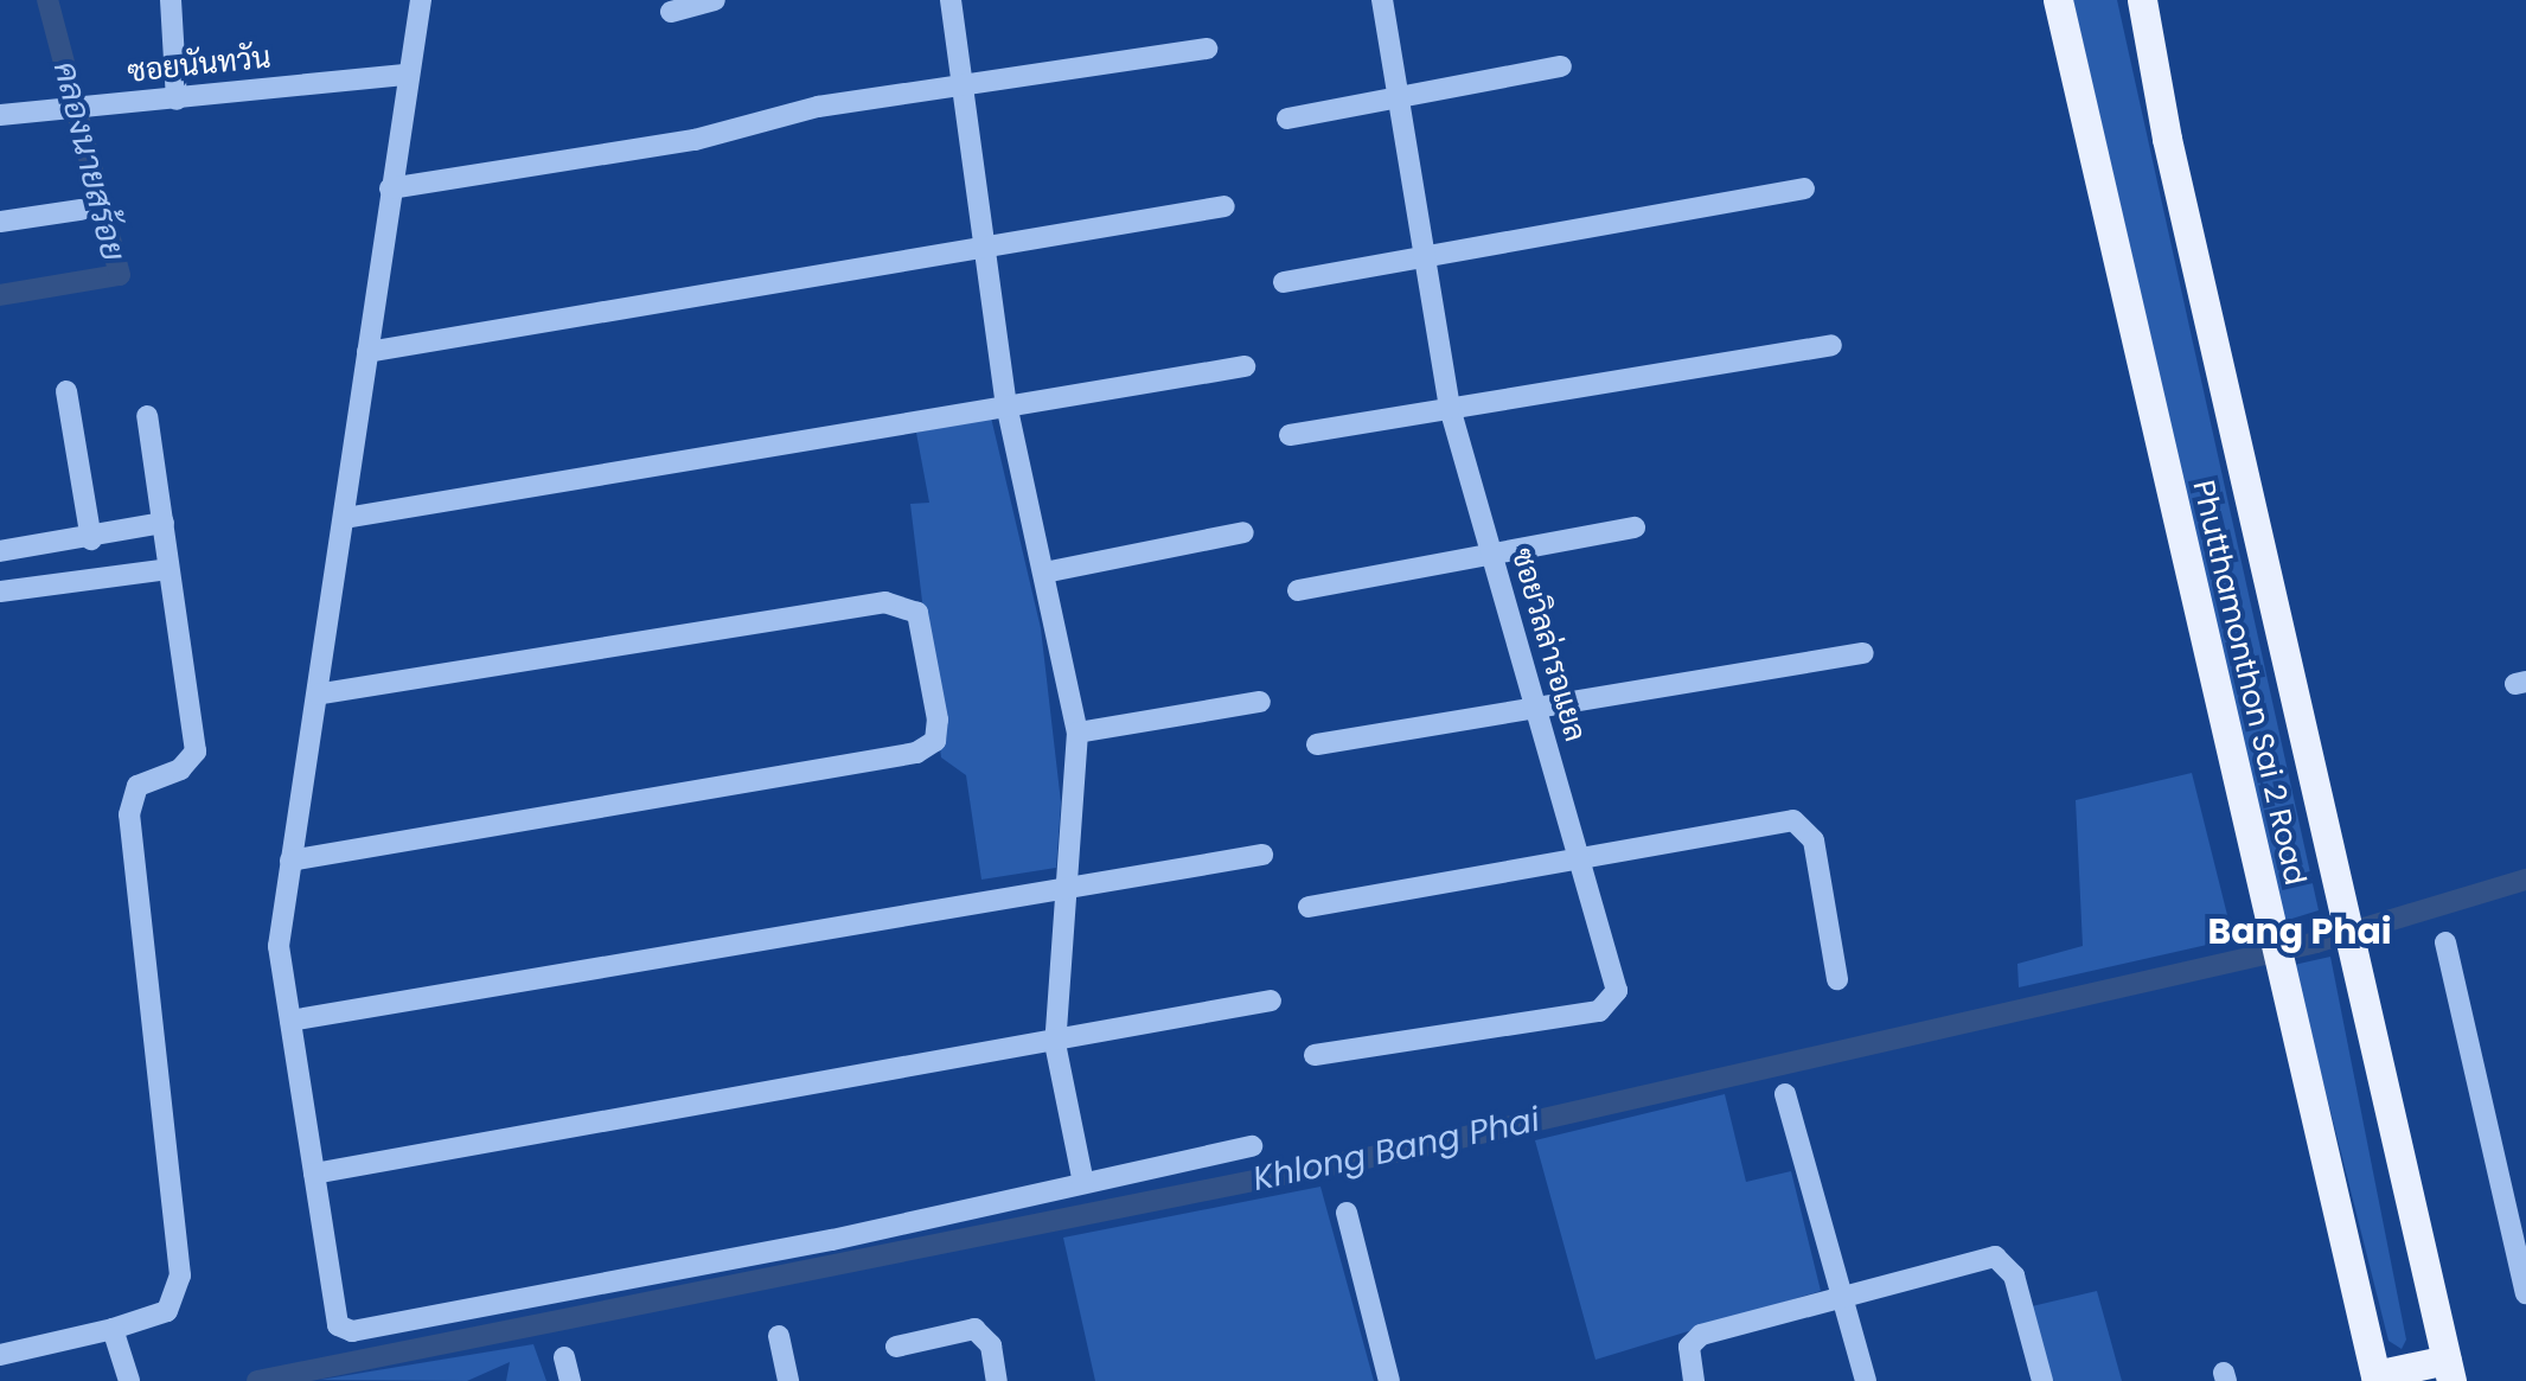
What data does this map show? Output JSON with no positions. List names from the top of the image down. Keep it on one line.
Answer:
{"streets":{"main road":["Phutthamonthon Sai 2 Road"],"street":["ซอยนันทวัน","ซอยวิลล่ารอแยล"]},"districts":["Bang Phai"],"water":["คลองนายสร้อย","Khlong Bang Phai"]}
